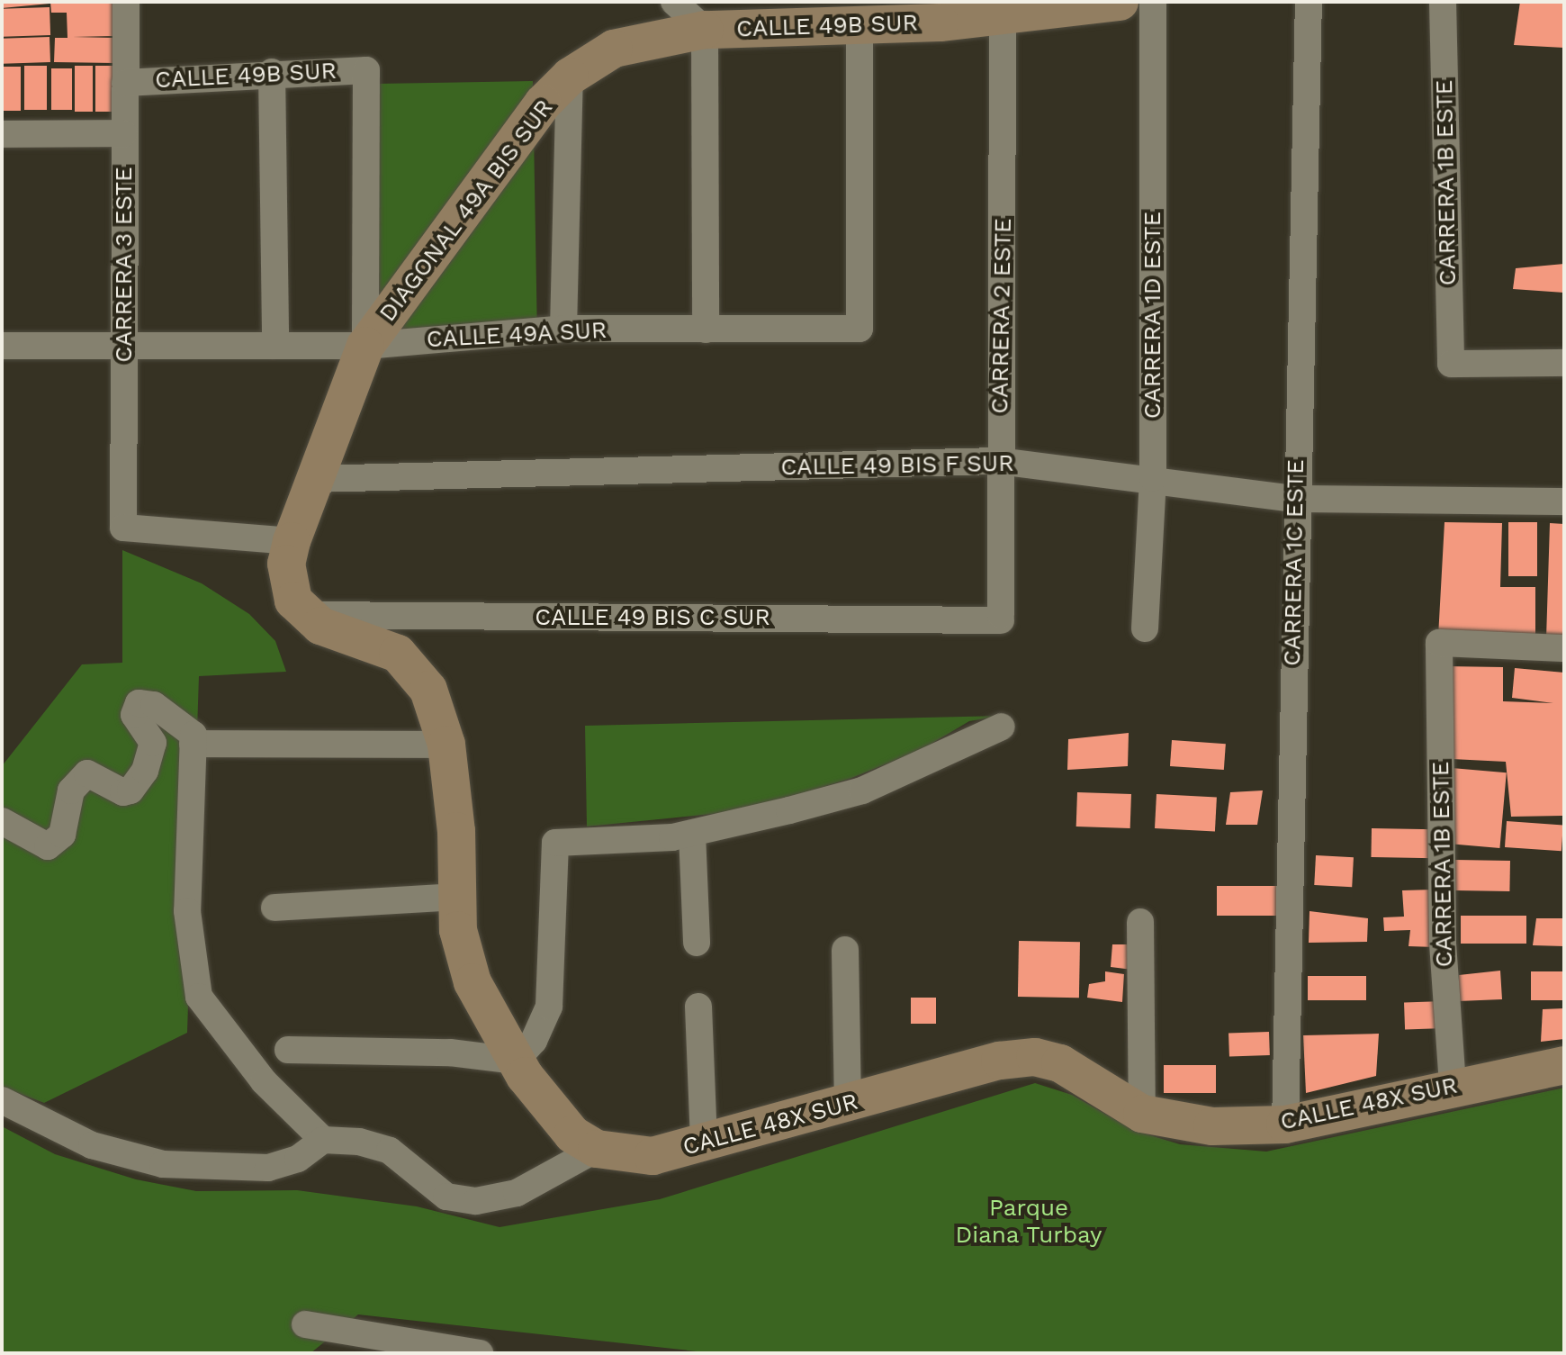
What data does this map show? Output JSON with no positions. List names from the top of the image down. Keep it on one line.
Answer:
{"streets":{"street":["CALLE 49B SUR","CARRERA 1B ESTE","DIAGONAL 49A BIS SUR","CARRERA 3 ESTE","CARRERA 1D ESTE","CARRERA 2 ESTE","CALLE 49A SUR","CALLE 49 BIS F SUR","CARRERA 1C ESTE","CALLE 49 BIS C SUR","CALLE 48X SUR"]},"crossings":[["CALLE 49B SUR","DIAGONAL 49A BIS SUR"],["CALLE 49B SUR","CARRERA 3 ESTE"],["CALLE 49B SUR","CARRERA 2 ESTE"],["CALLE 49B SUR","CALLE 49A SUR"],["CARRERA 1B ESTE","CALLE 48X SUR"],["DIAGONAL 49A BIS SUR","CARRERA 3 ESTE"],["DIAGONAL 49A BIS SUR","CALLE 49A SUR"],["DIAGONAL 49A BIS SUR","CALLE 49 BIS F SUR"],["DIAGONAL 49A BIS SUR","CALLE 49 BIS C SUR"],["CARRERA 3 ESTE","CALLE 49A SUR"],["CARRERA 1D ESTE","CALLE 49 BIS F SUR"],["CARRERA 2 ESTE","CALLE 49 BIS F SUR"],["CARRERA 2 ESTE","CALLE 49 BIS C SUR"],["CALLE 49 BIS F SUR","CARRERA 1C ESTE"],["CARRERA 1C ESTE","CALLE 48X SUR"]],"parks":["Parque Diana Turbay"]}
